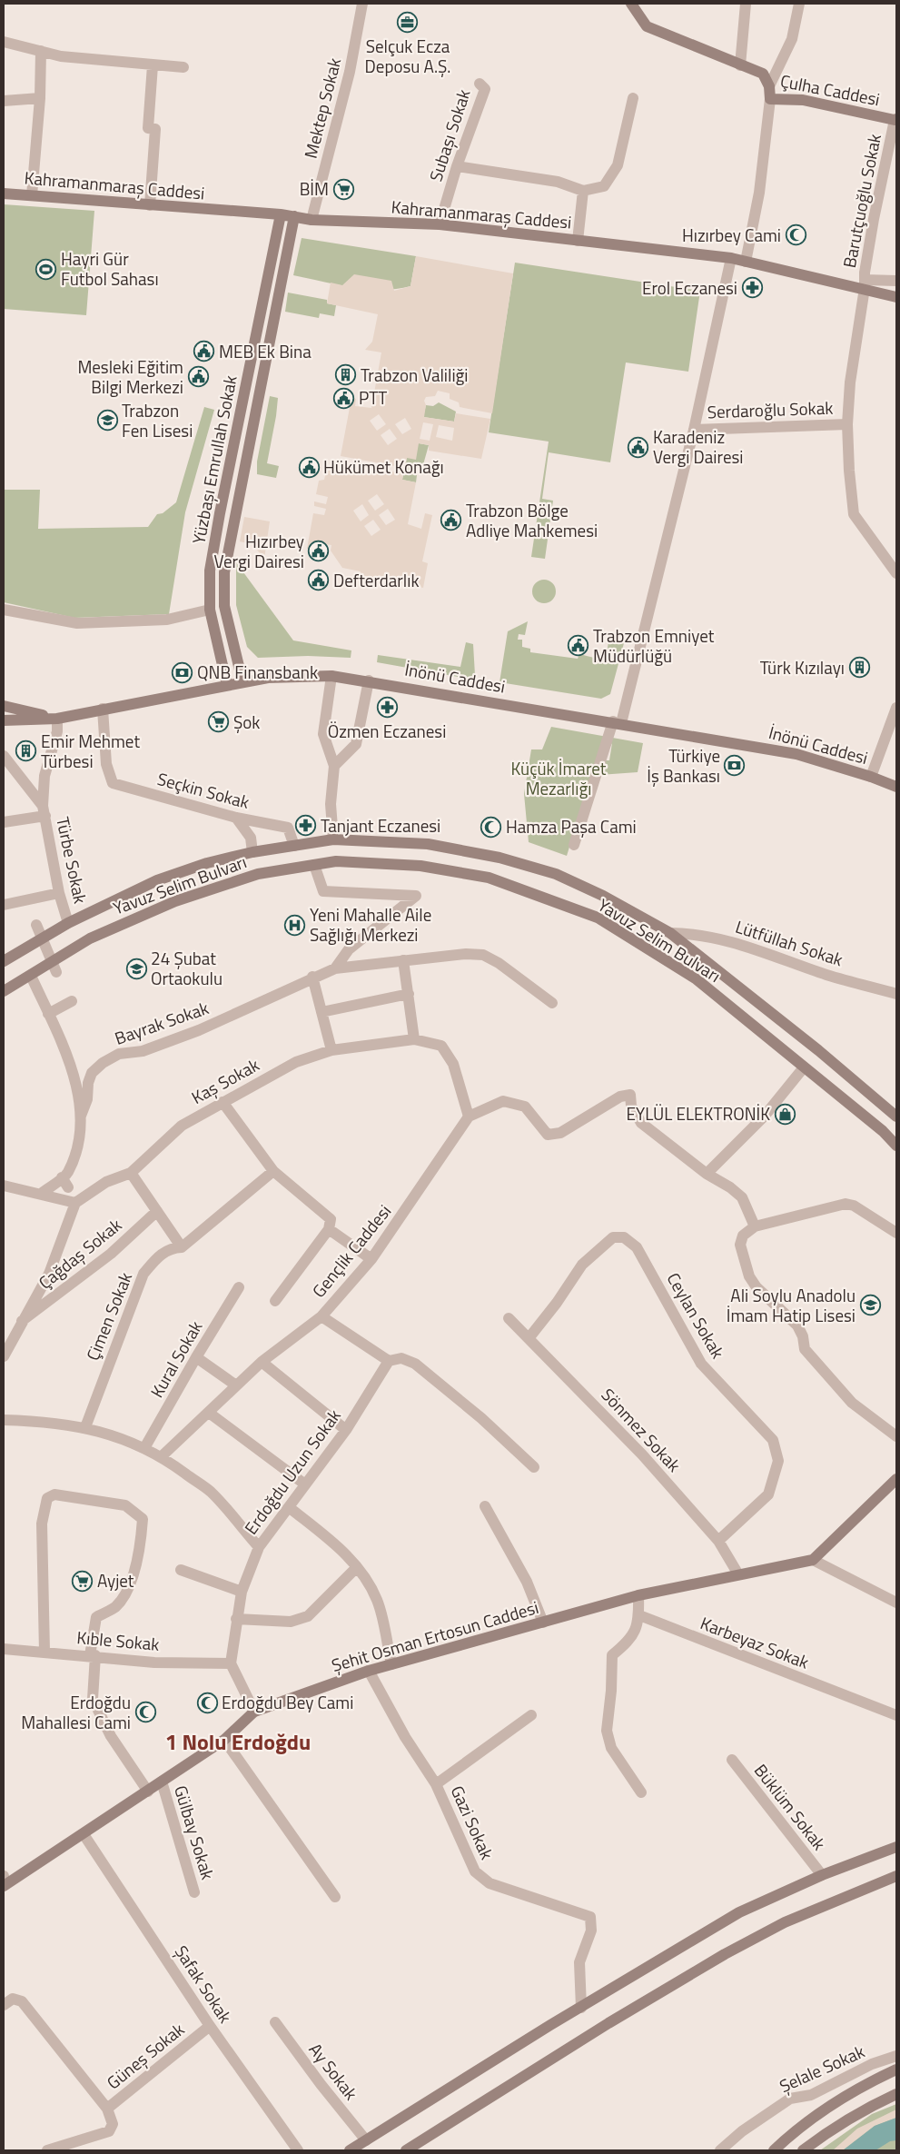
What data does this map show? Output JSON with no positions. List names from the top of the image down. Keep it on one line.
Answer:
{"streets":{"street":["Çulha Caddesi","Mektep Sokak","Subaşı Sokak","Kahramanmaraş Caddesi","Barutçuoğlu Sokak","Serdaroğlu Sokak","Yüzbaşı Emrullah Sokak","İnönü Caddesi","Seçkin Sokak","Türbe Sokak","Yavuz Selim Bulvarı","Lütfüllah Sokak","Bayrak Sokak","Kaş Sokak","Gençlik Caddesi","Çağdaş Sokak","Ceylan Sokak","Çimen Sokak","Kural Sokak","Sönmez Sokak","Erdoğdu Uzun Sokak","Şehit Osman Ertosun Caddesi","Kıble Sokak","Karbeyaz Sokak","Büklüm Sokak","Gazi Sokak","Gülbay Sokak","Şafak Sokak","Güneş Sokak","Şelale Sokak","Ay Sokak"]},"crossings":[["Çulha Caddesi","Barutçuoğlu Sokak"],["Mektep Sokak","Kahramanmaraş Caddesi"],["Subaşı Sokak","Kahramanmaraş Caddesi"],["Kahramanmaraş Caddesi","Barutçuoğlu Sokak"],["Kahramanmaraş Caddesi","Yüzbaşı Emrullah Sokak"],["Barutçuoğlu Sokak","Serdaroğlu Sokak"],["Yüzbaşı Emrullah Sokak","İnönü Caddesi"],["İnönü Caddesi","Seçkin Sokak"],["İnönü Caddesi","Türbe Sokak"],["Seçkin Sokak","Yavuz Selim Bulvarı"],["Türbe Sokak","Yavuz Selim Bulvarı"],["Yavuz Selim Bulvarı","Lütfüllah Sokak"],["Ceylan Sokak","Sönmez Sokak"],["Sönmez Sokak","Şehit Osman Ertosun Caddesi"],["Erdoğdu Uzun Sokak","Kıble Sokak"],["Şehit Osman Ertosun Caddesi","Gazi Sokak"],["Şehit Osman Ertosun Caddesi","Gülbay Sokak"],["Şehit Osman Ertosun Caddesi","Şafak Sokak"],["Şafak Sokak","Güneş Sokak"]],"districts":["1 Nolu Erdoğdu"],"parks":["Küçük İmaret Mezarlığı"],"places":{"office":["Selçuk Ecza Deposu A.Ş."],"supermarket":["BİM","Şok","Ayjet"],"mosque":["Hızırbey Cami","Hamza Paşa Cami","Erdoğdu Bey Cami","Erdoğdu Mahallesi Cami"],"sports":["Hayri Gür Futbol Sahası"],"pharmacy":["Erol Eczanesi","Özmen Eczanesi","Tanjant Eczanesi"],"public building":["MEB Ek Bina","Mesleki Eğitim Bilgi Merkezi","PTT","Karadeniz Vergi Dairesi","Hükümet Konağı","Trabzon Bölge Adliye Mahkemesi","Hızırbey Vergi Dairesi","Defterdarlık","Trabzon Emniyet Müdürlüğü"],"building":["Trabzon Valiliği","Türk Kızılayı","Emir Mehmet Türbesi"],"school or university":["Trabzon Fen Lisesi","24 Şubat Ortaokulu","Ali Soylu Anadolu İmam Hatip Lisesi"],"bank":["QNB Finansbank","Türkiye İş Bankası"],"hospital":["Yeni Mahalle Aile Sağlığı Merkezi"],"shop":["EYLÜL ELEKTRONİK"]}}
